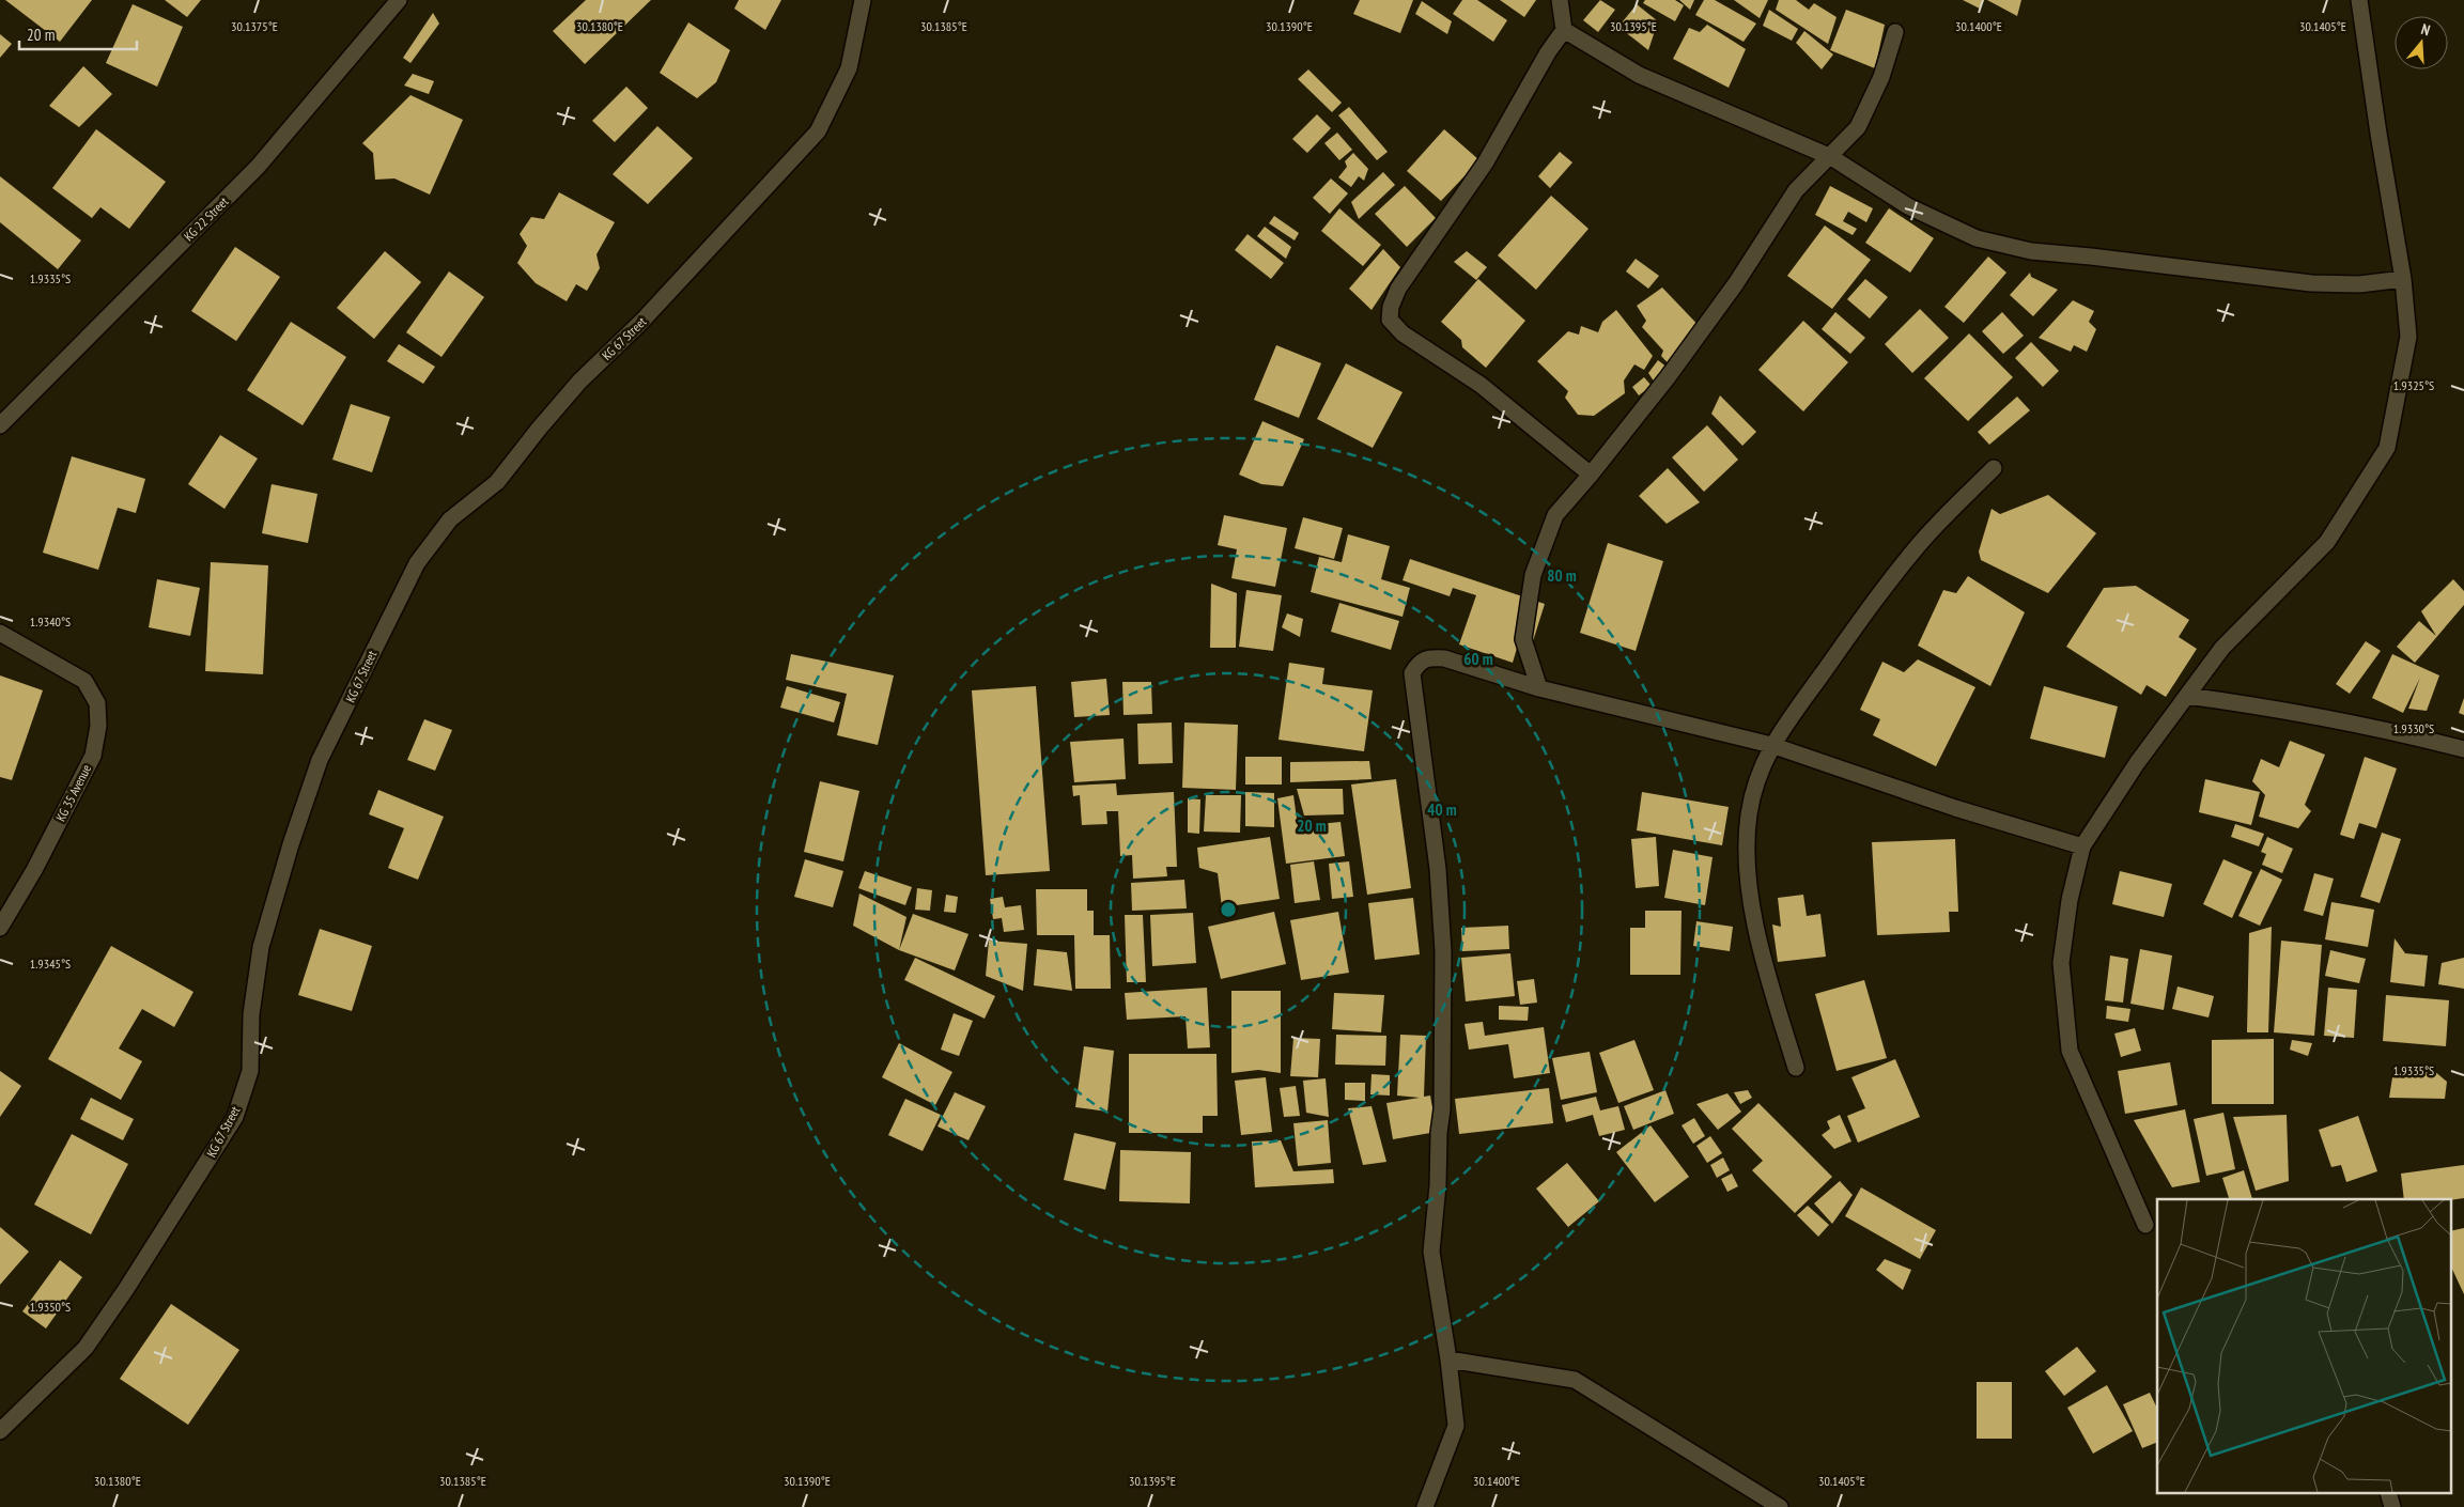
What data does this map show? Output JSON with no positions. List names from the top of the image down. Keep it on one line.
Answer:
{"streets":{"street":["KG 22 Street","KG 67 Street","KG 35 Avenue"]},"scale_bar":"20 m","north":"top","coordinates":["30.1375°E","30.1380°E","30.1385°E","30.1390°E","30.1395°E","30.1400°E","30.1405°E","1.9335°S","1.9325°S","1.9340°S","1.9330°S","1.9345°S","1.9350°S"],"rings":["80 m","60 m","40 m","20 m"]}
